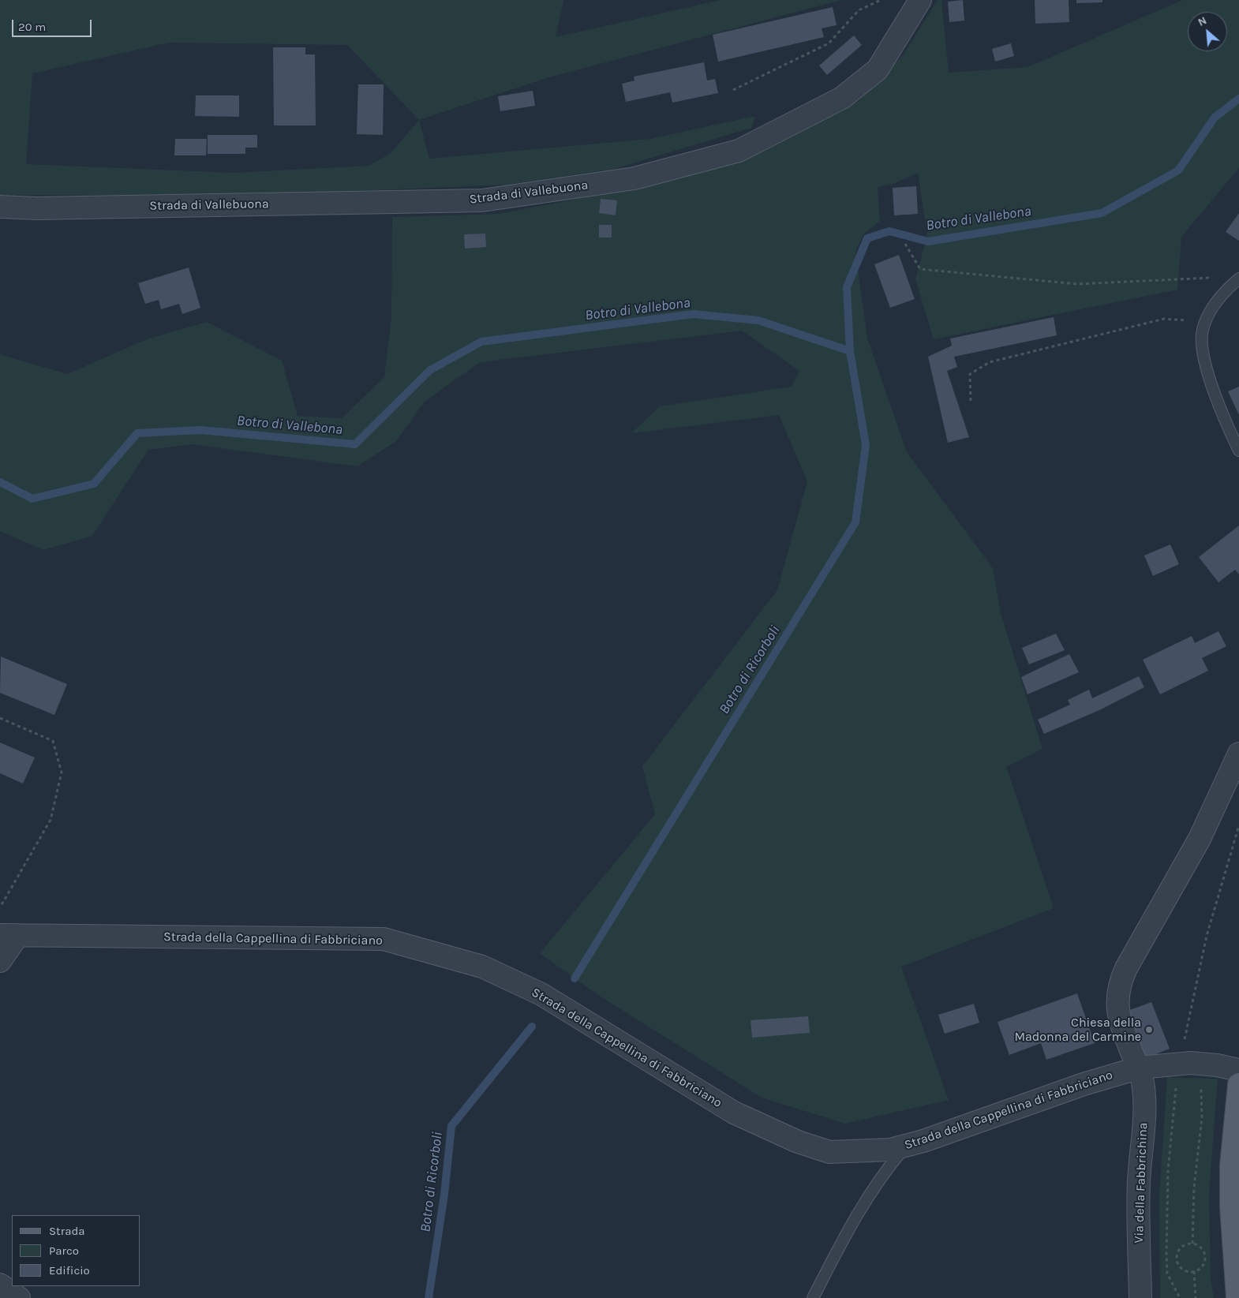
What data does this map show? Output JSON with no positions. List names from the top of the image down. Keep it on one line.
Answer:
{"streets":{"street":["Strada di Vallebuona","Strada della Cappellina di Fabbriciano","Via della Fabbrichina"]},"crossings":[["Strada della Cappellina di Fabbriciano","Via della Fabbrichina"]],"water":["Botro di Vallebona","Botro di Ricorboli"],"places":["Chiesa della Madonna del Carmine"],"legend":["Strada","Parco","Edificio"],"scale_bar":"20 m","north":"top left"}
